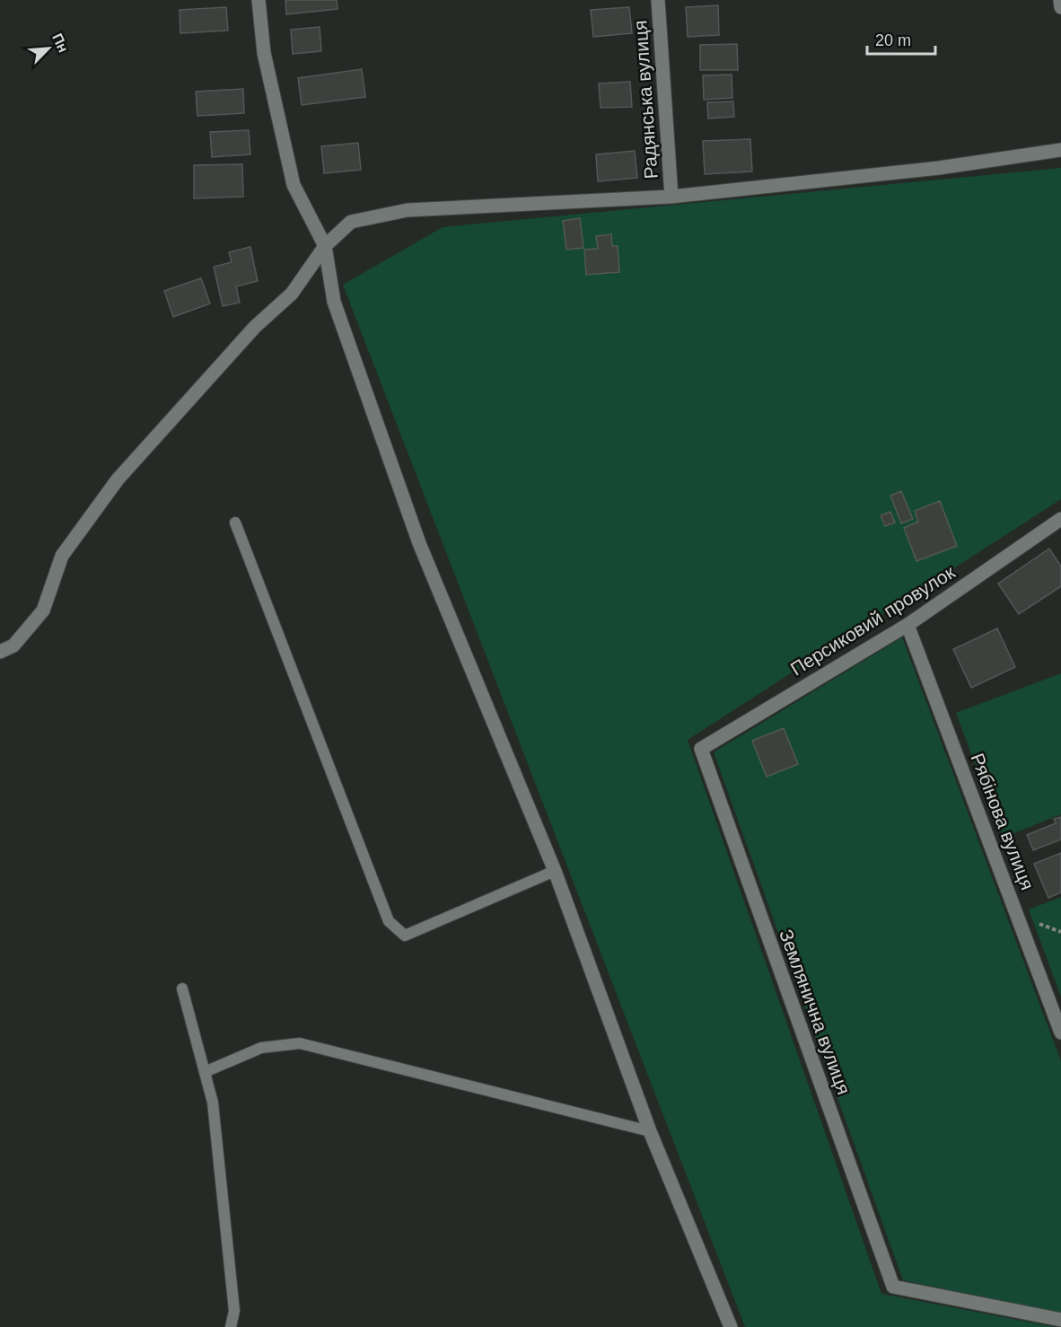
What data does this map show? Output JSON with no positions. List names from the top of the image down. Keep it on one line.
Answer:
{"streets":{"street":["Радянська вулиця","Персиковий провулок","Рябінова вулиця","Землянична вулиця"]},"crossings":[["Персиковий провулок","Рябінова вулиця"],["Персиковий провулок","Землянична вулиця"]],"scale_bar":"20 m","north":"top right"}
